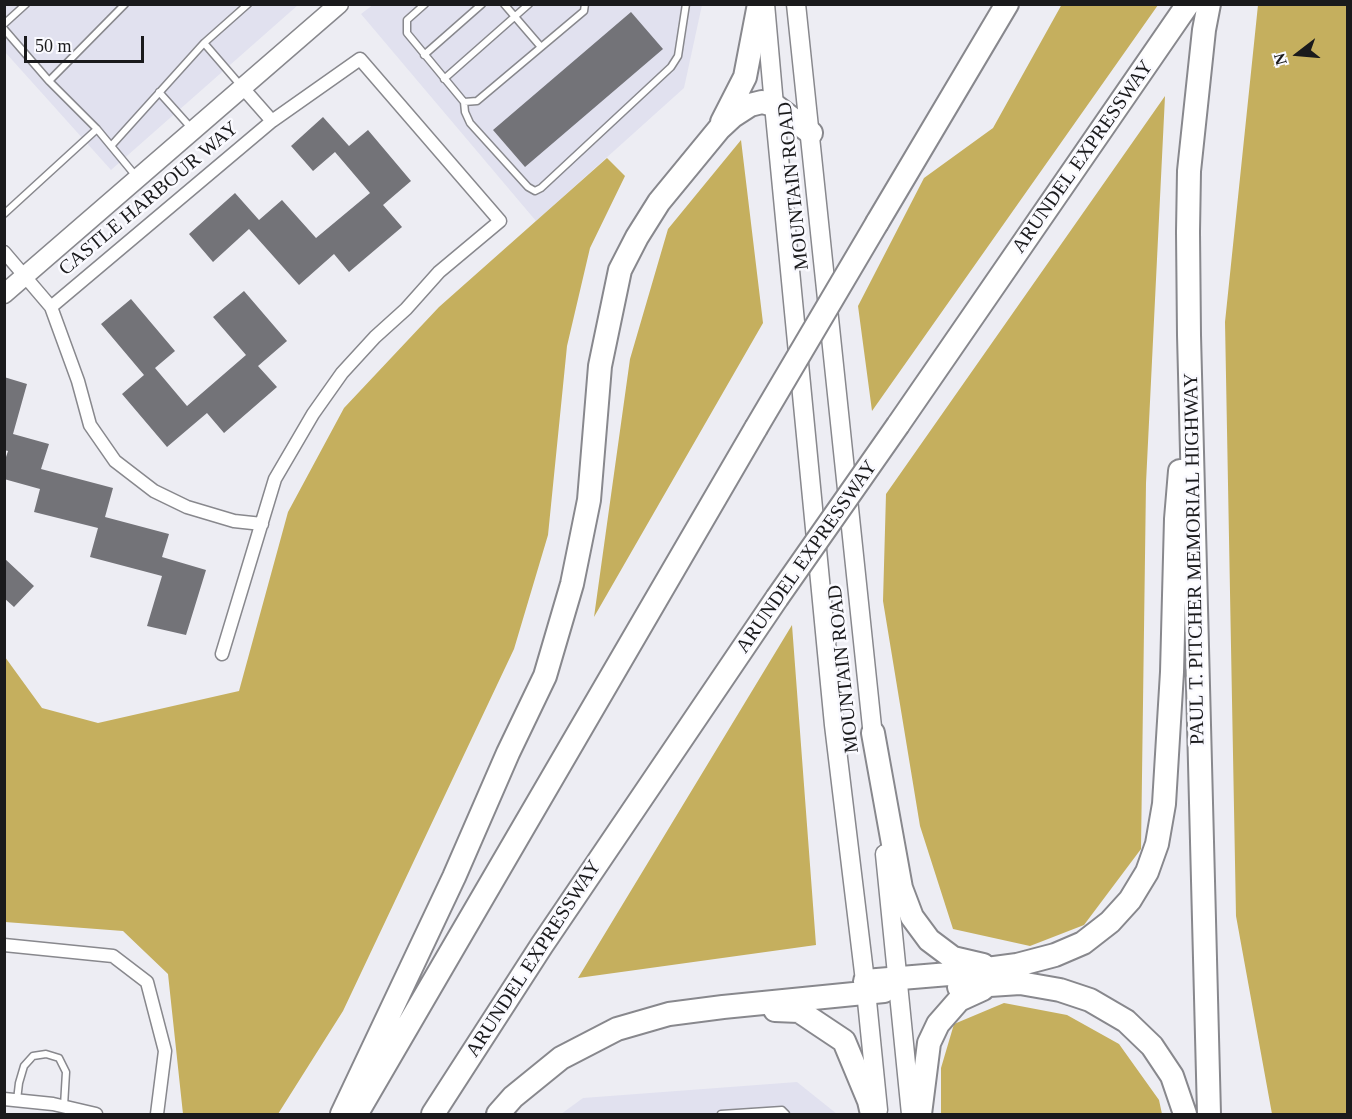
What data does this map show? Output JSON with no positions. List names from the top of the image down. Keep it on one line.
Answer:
{"streets":{"highway":["ARUNDEL EXPRESSWAY","PAUL T. PITCHER MEMORIAL HIGHWAY"],"main road":["MOUNTAIN ROAD"],"street":["CASTLE HARBOUR WAY"]},"scale_bar":"50 m","north":"left"}
